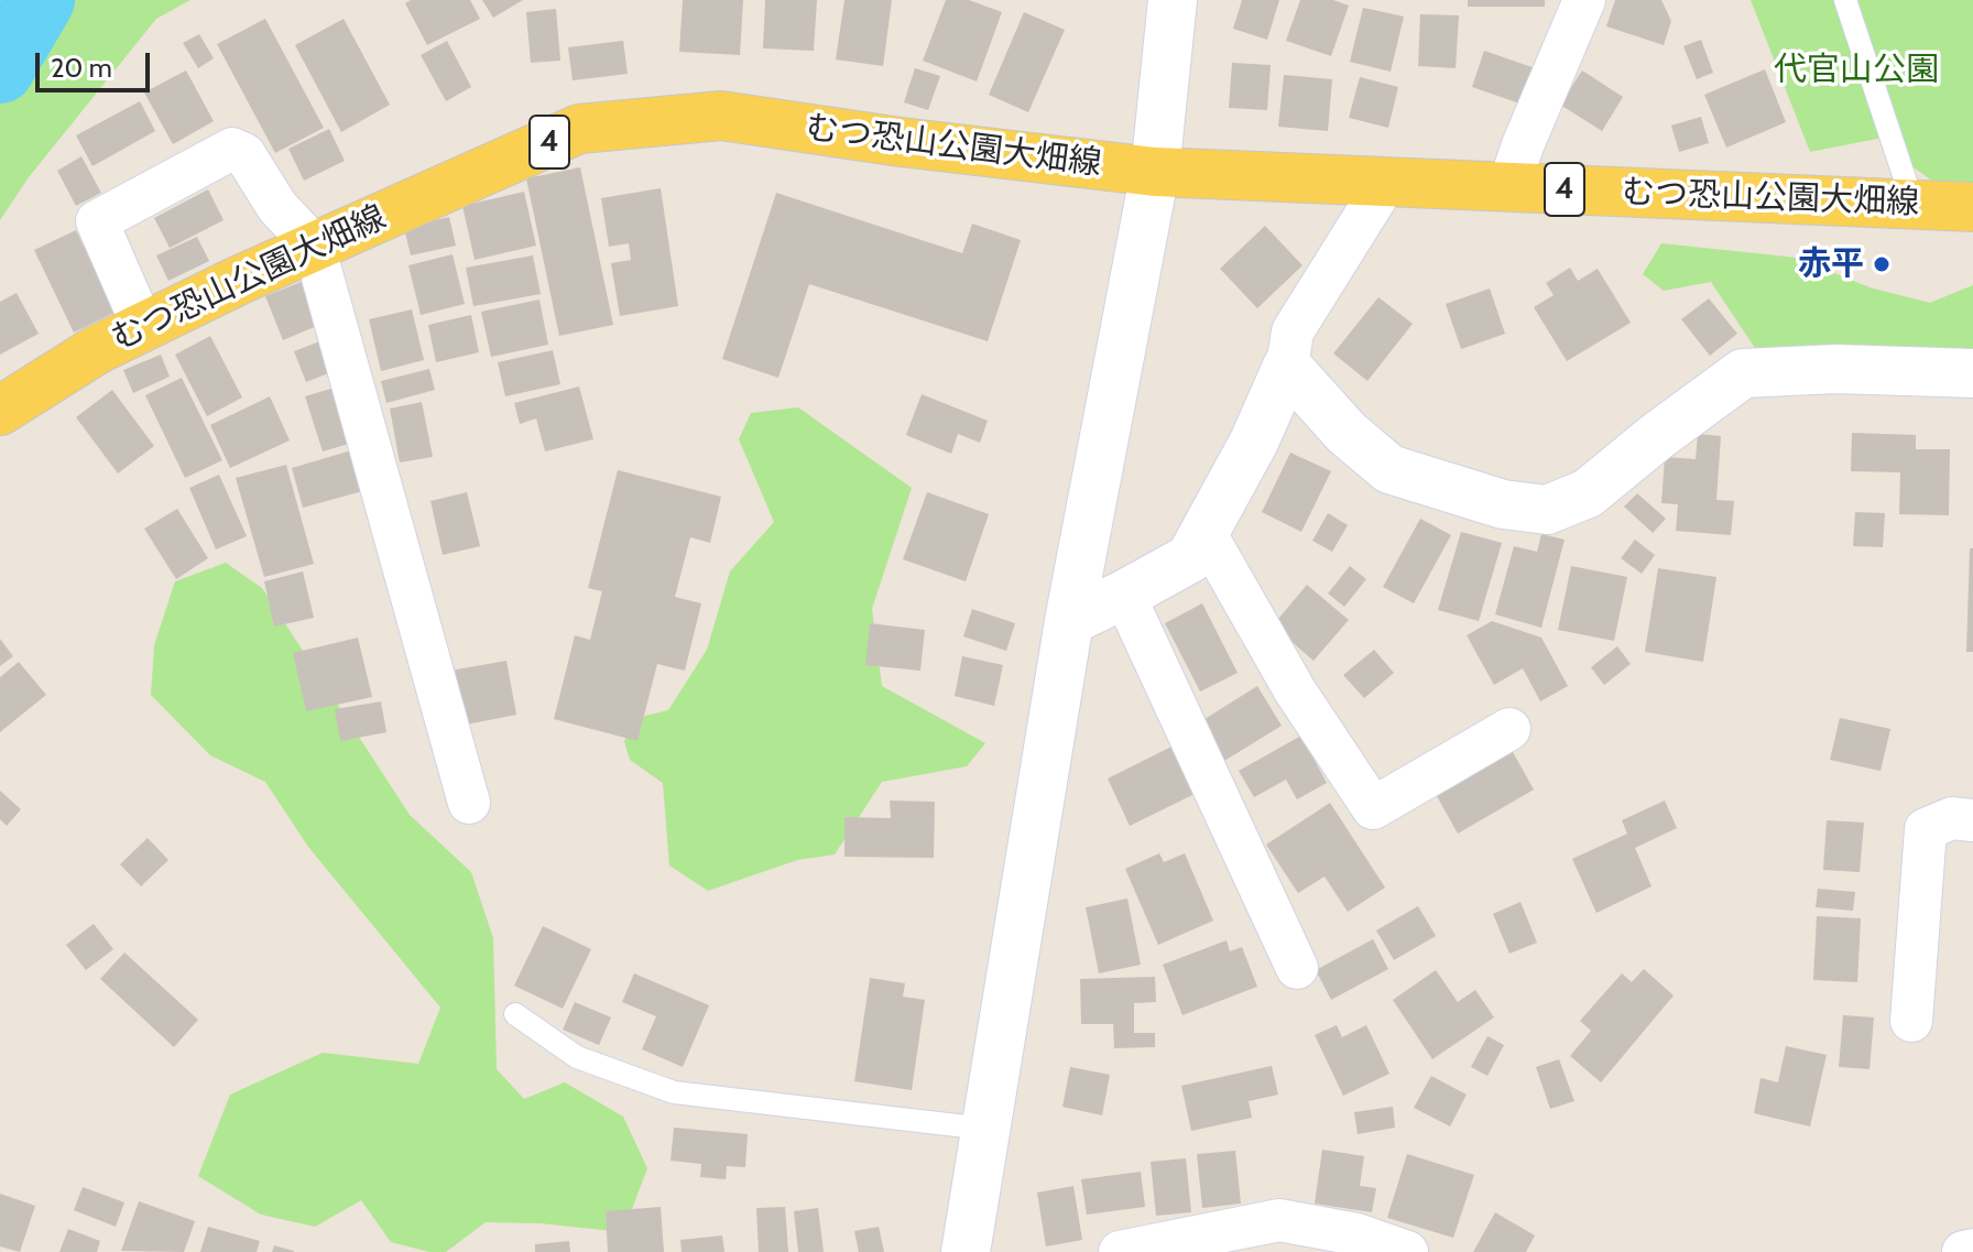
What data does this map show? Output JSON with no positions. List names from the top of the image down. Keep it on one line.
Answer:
{"streets":{"main road":["4","むつ恐山公園大畑線"]},"parks":["代官山公園"],"places":["赤平"],"scale_bar":"20 m"}
